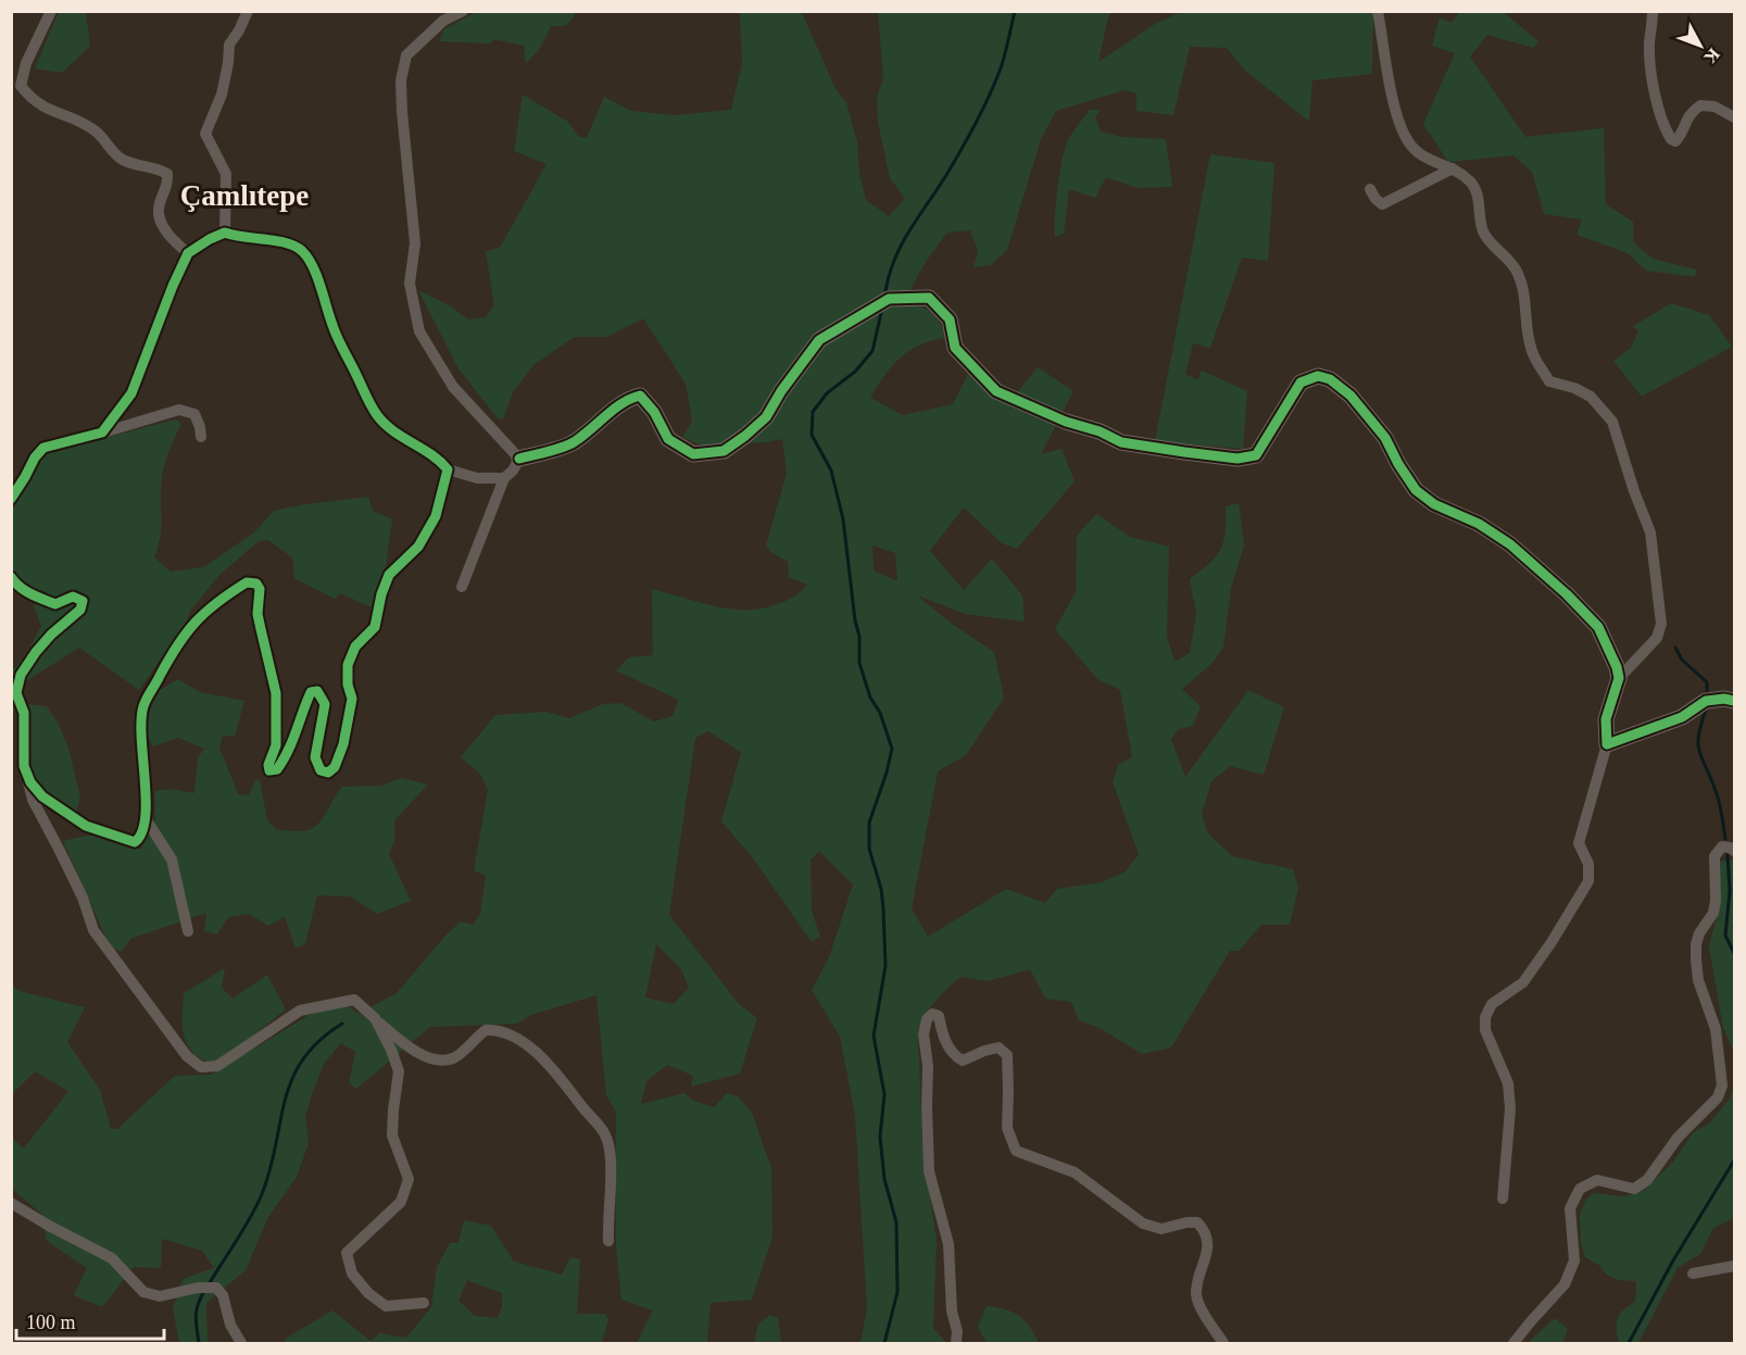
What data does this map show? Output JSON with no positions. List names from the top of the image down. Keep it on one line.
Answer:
{"districts":["Çamlıtepe"],"scale_bar":"100 m","north":"bottom right"}
